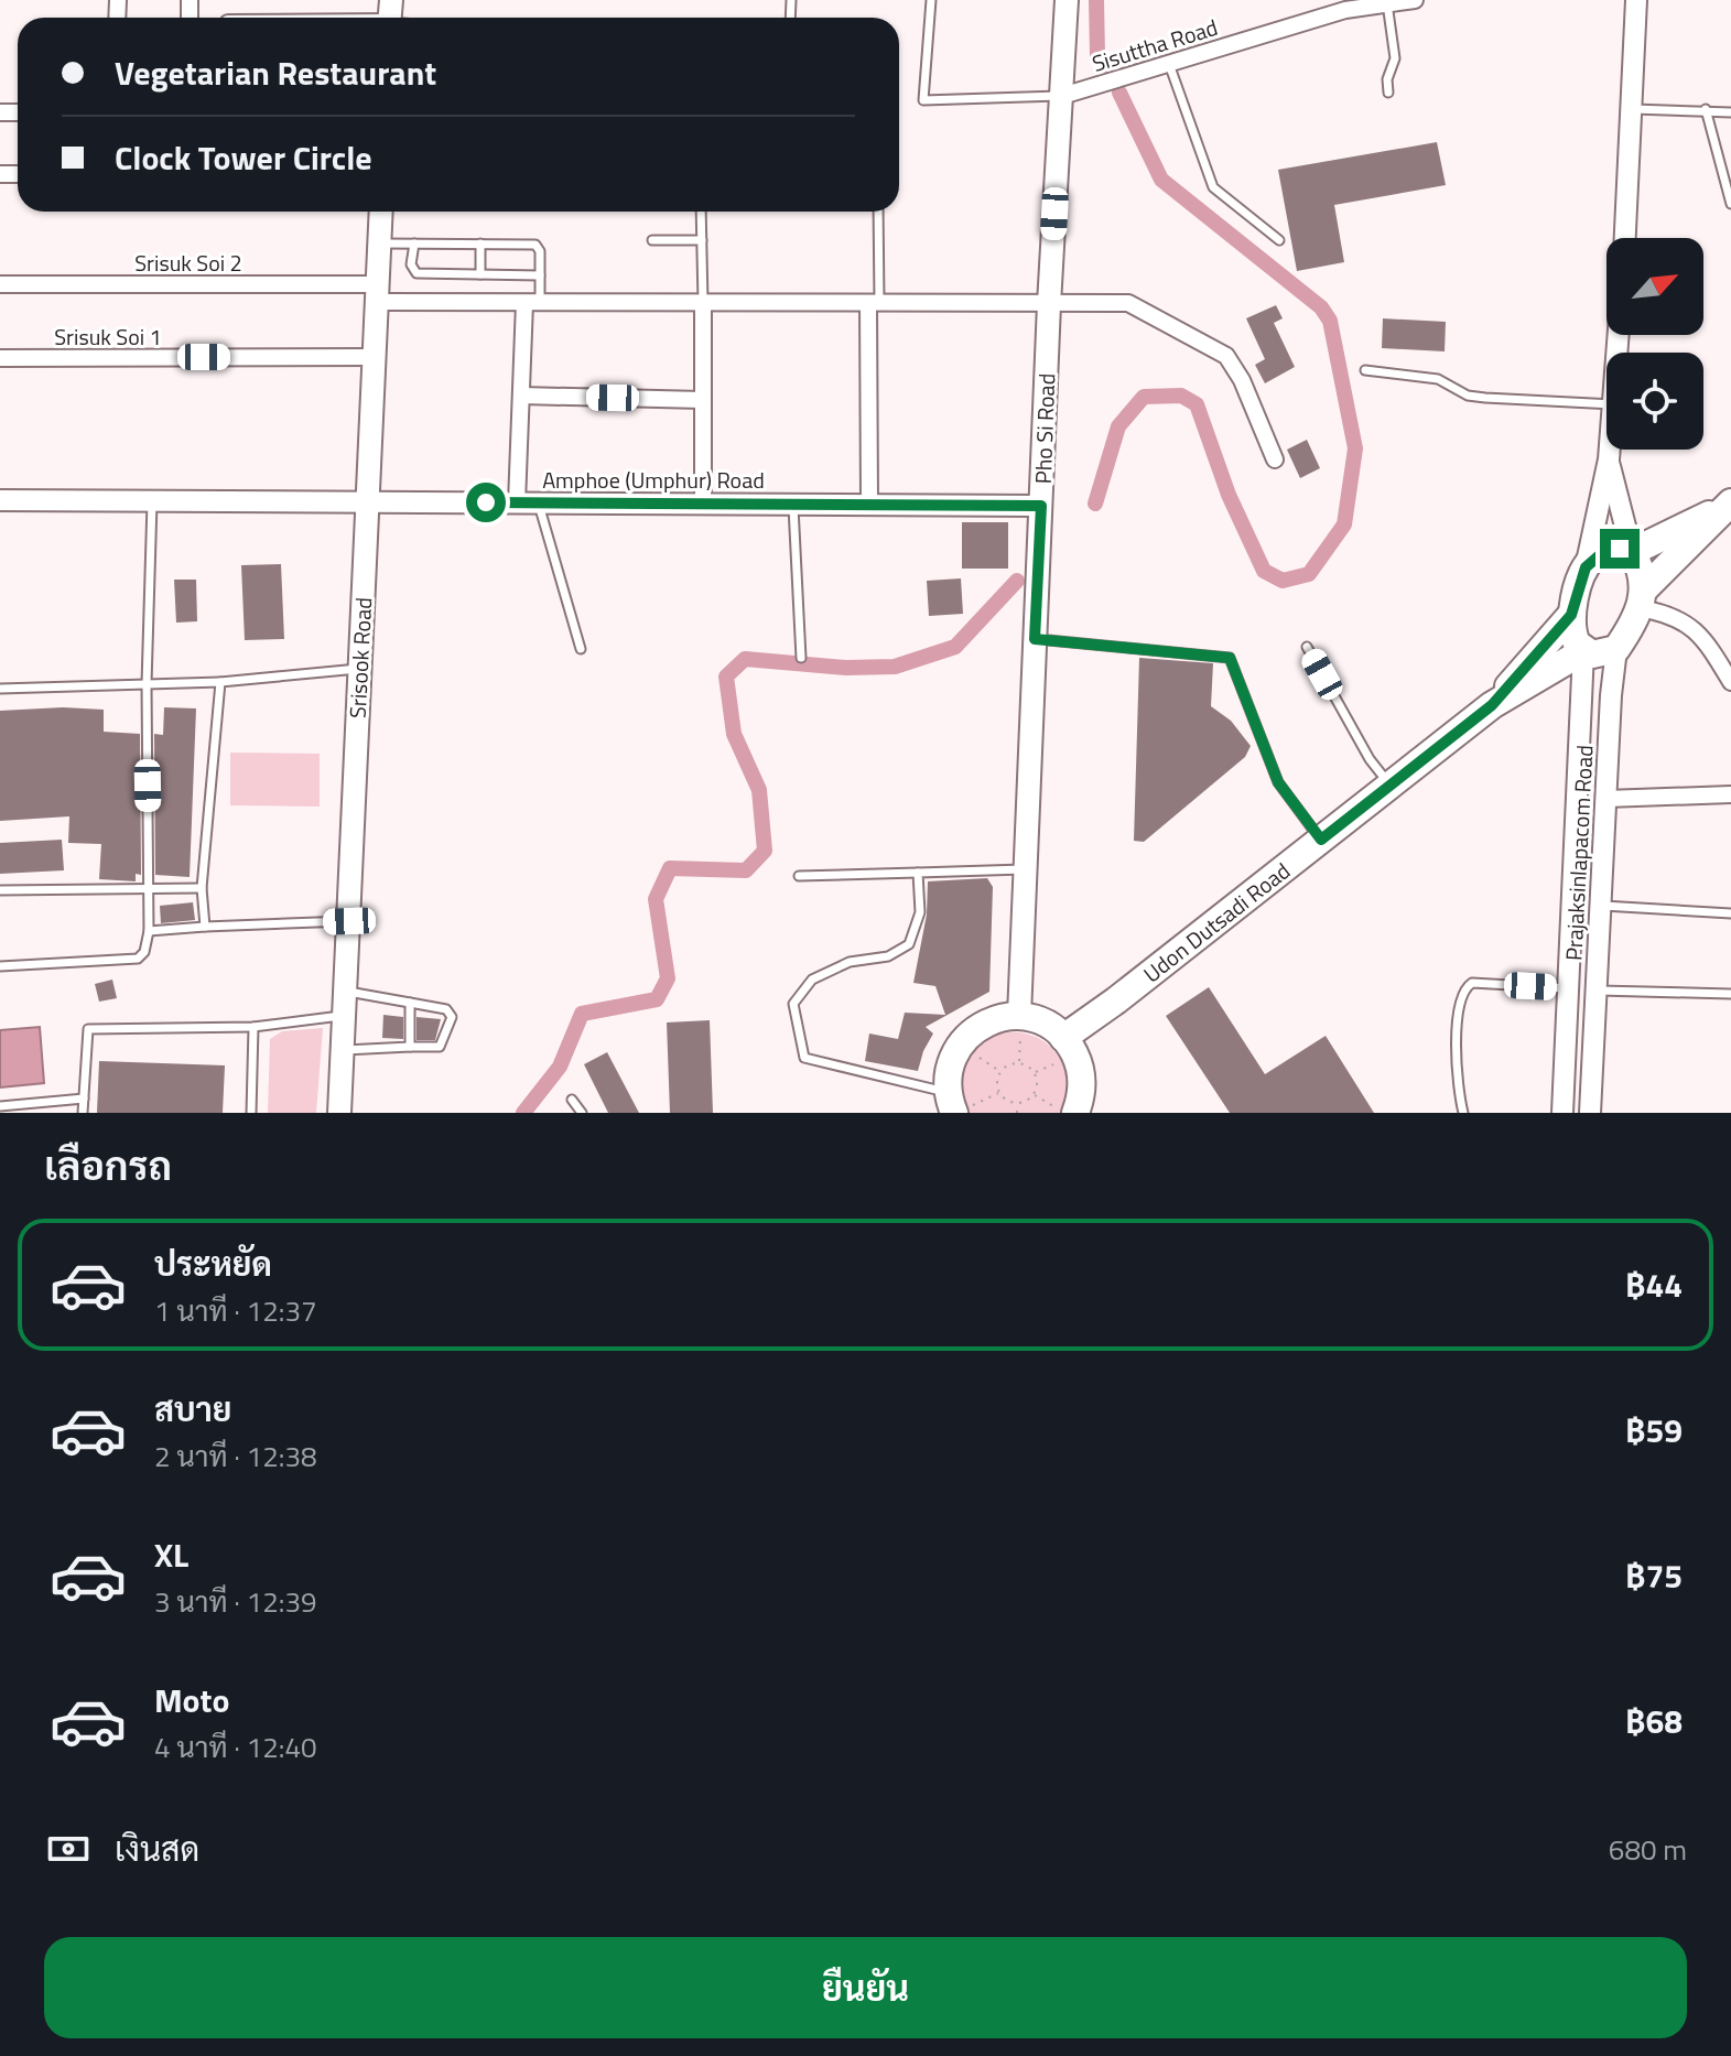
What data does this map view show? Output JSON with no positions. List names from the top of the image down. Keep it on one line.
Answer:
{"streets":{"main road":["Pho Si Road","Srisook Road","Udon Dutsadi Road"],"street":["Sisuttha Road","Srisuk Soi 2","Srisuk Soi 1","Amphoe (Umphur) Road","Prajaksinlapacom Road"]},"crossings":[["Sisuttha Road","Pho Si Road"],["Srisuk Soi 2","Pho Si Road"],["Srisuk Soi 2","Srisook Road"],["Srisuk Soi 1","Srisook Road"],["Pho Si Road","Amphoe (Umphur) Road"],["Amphoe (Umphur) Road","Srisook Road"],["Prajaksinlapacom Road","Udon Dutsadi Road"]],"north":"top right","page":{"banner":["Vegetarian Restaurant","Clock Tower Circle"],"heading":"เลือกรถ","list":[{"name":"ประหยัด","note":"1 นาที · 12:37","value":"฿44"},{"name":"สบาย","note":"2 นาที · 12:38","value":"฿59"},{"name":"XL","note":"3 นาที · 12:39","value":"฿75"},{"name":"Moto","note":"4 นาที · 12:40","value":"฿68"}],"pay":["เงินสด","680 m"],"buttons":"ยืนยัน"}}
